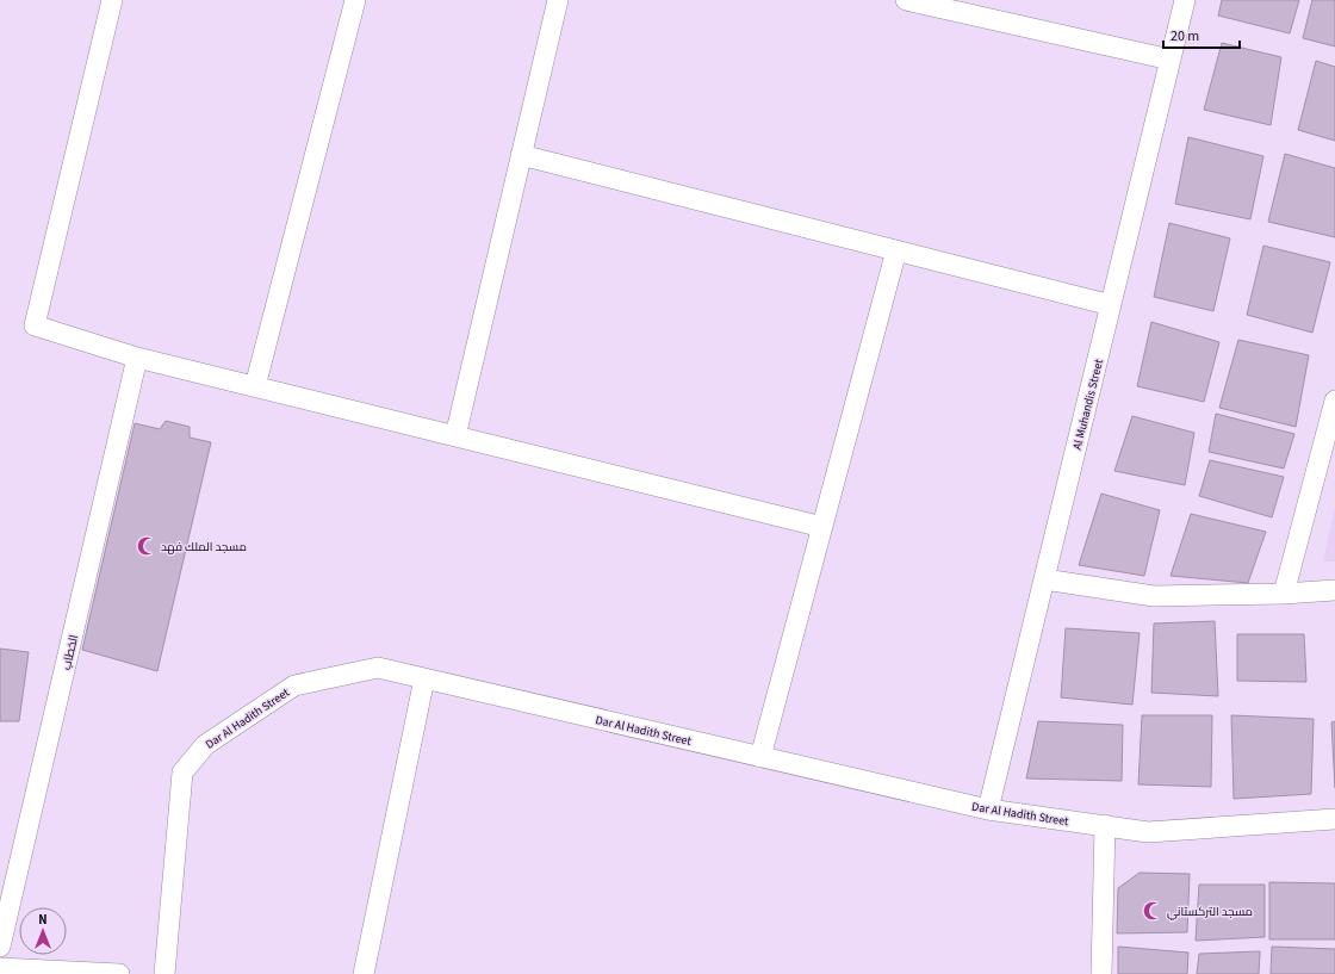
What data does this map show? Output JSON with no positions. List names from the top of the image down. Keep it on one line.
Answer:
{"streets":{"street":["Al Muhandis Street","الخطاب","Dar Al Hadith Street"]},"crossings":[["Al Muhandis Street","Dar Al Hadith Street"]],"places":{"mosque":["مسجد الملك فهد","مسجد التركستاني"]},"scale_bar":"20 m","north":"top"}
